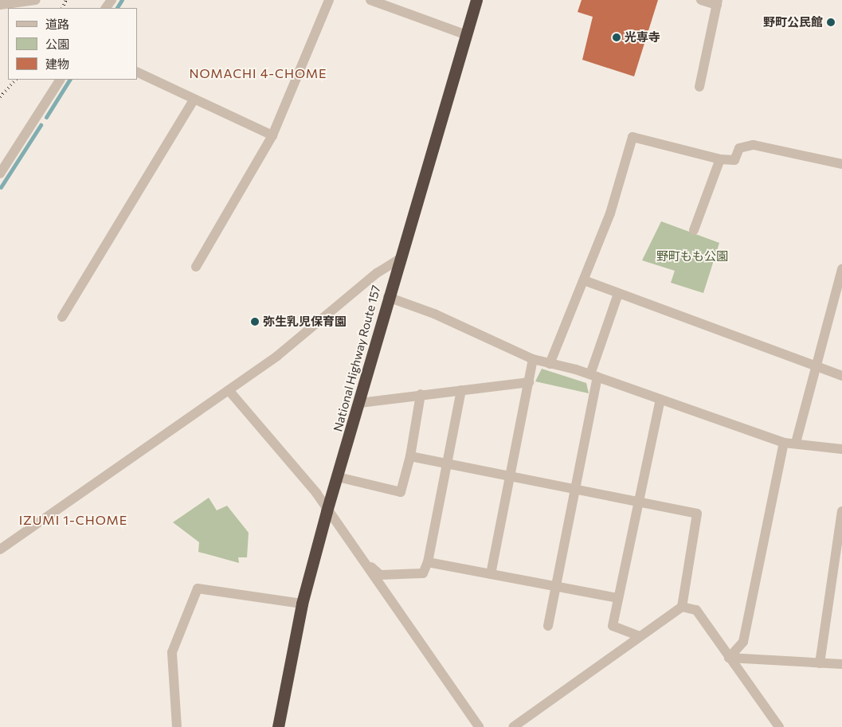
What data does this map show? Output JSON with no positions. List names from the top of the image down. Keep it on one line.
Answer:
{"streets":{"highway":["National Highway Route 157"]},"districts":["NOMACHI 4-CHOME","IZUMI 1-CHOME"],"parks":["野町もも公園"],"places":["野町公民館","光専寺","弥生乳児保育園"],"legend":["道路","公園","建物"]}
